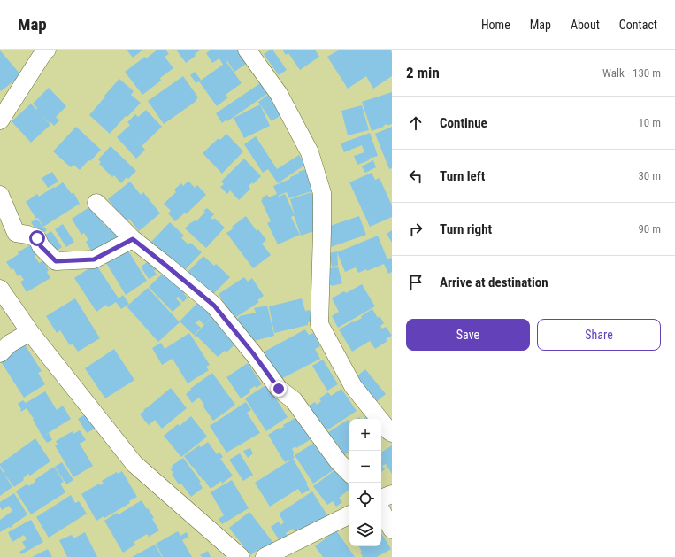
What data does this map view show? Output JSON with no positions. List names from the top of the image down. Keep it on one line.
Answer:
{"page":{"header":"Map","nav":["Home","Map","About","Contact"],"heading":["2 min","Walk · 130 m"],"list":[["Continue","10 m"],["Turn left","30 m"],["Turn right","90 m"],"Arrive at destination"],"buttons":["Save","Share"],"map_buttons":["+","−"]}}
